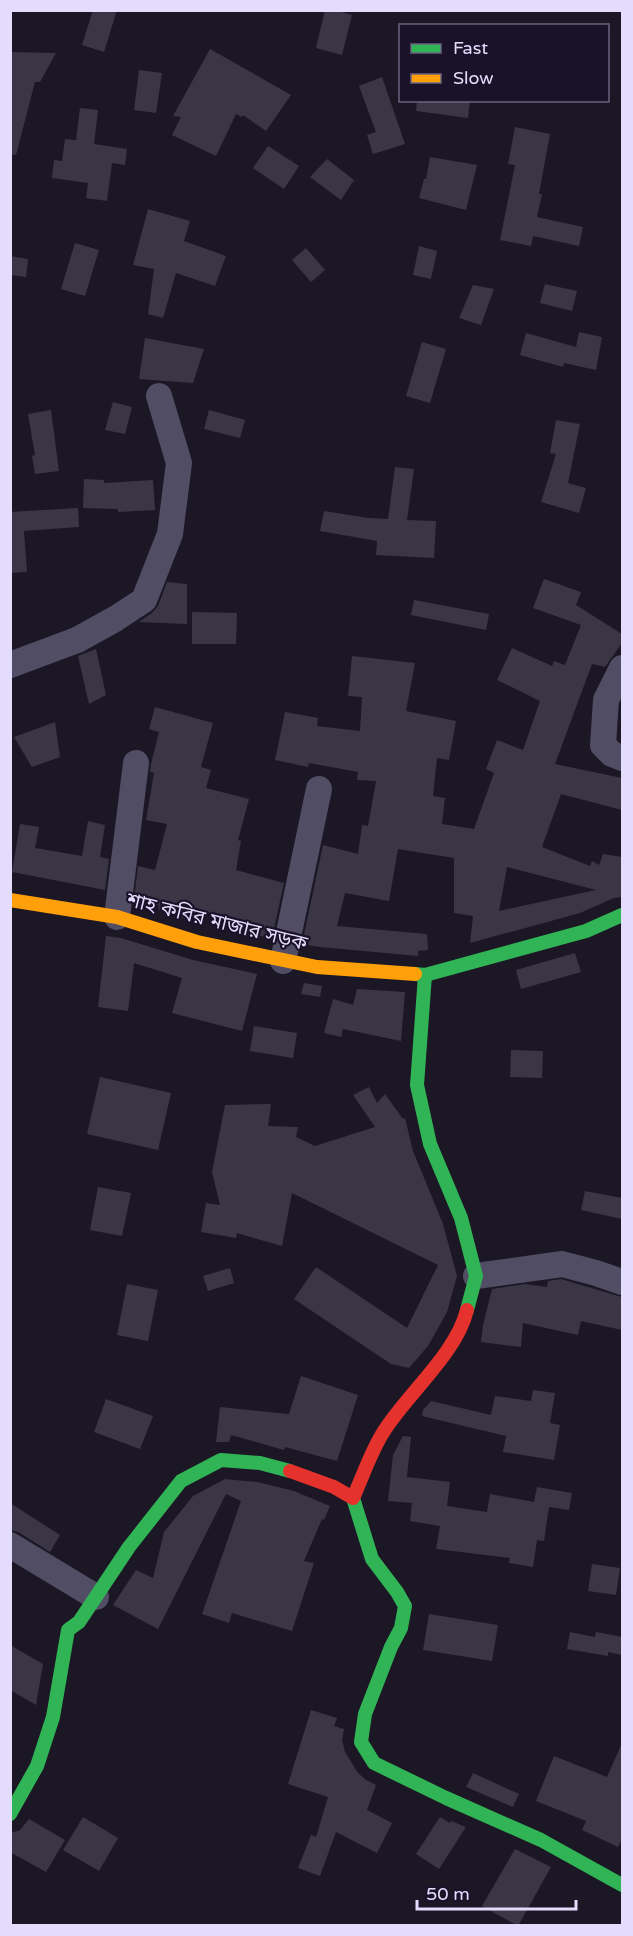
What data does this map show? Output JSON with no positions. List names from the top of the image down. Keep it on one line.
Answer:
{"streets":{"street":["শাহ কবির মাজার সড়ক"]},"legend":["Fast","Slow"],"scale_bar":"50 m"}
